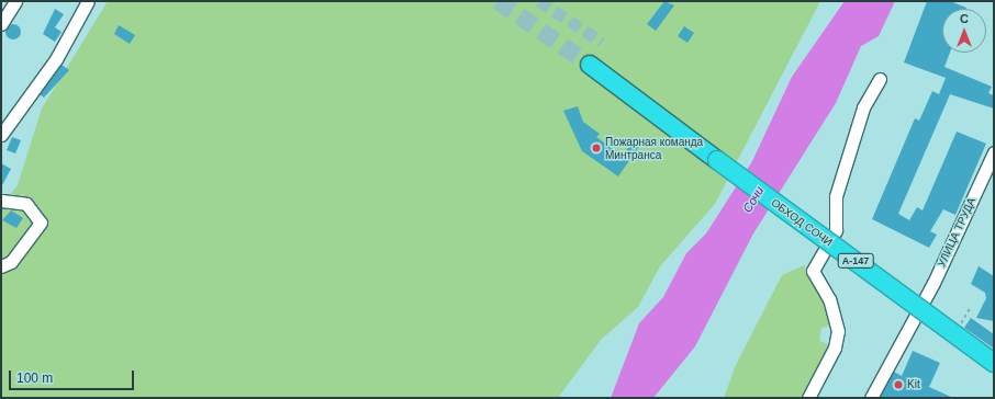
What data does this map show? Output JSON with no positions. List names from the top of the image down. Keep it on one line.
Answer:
{"streets":{"highway":["ОБХОД СОЧИ","А-147"],"street":["УЛИЦА ТРУДА"]},"water":["Сочи"],"places":["Пожарная команда Минтранса","Kit"],"scale_bar":"100 m","north":"top"}
